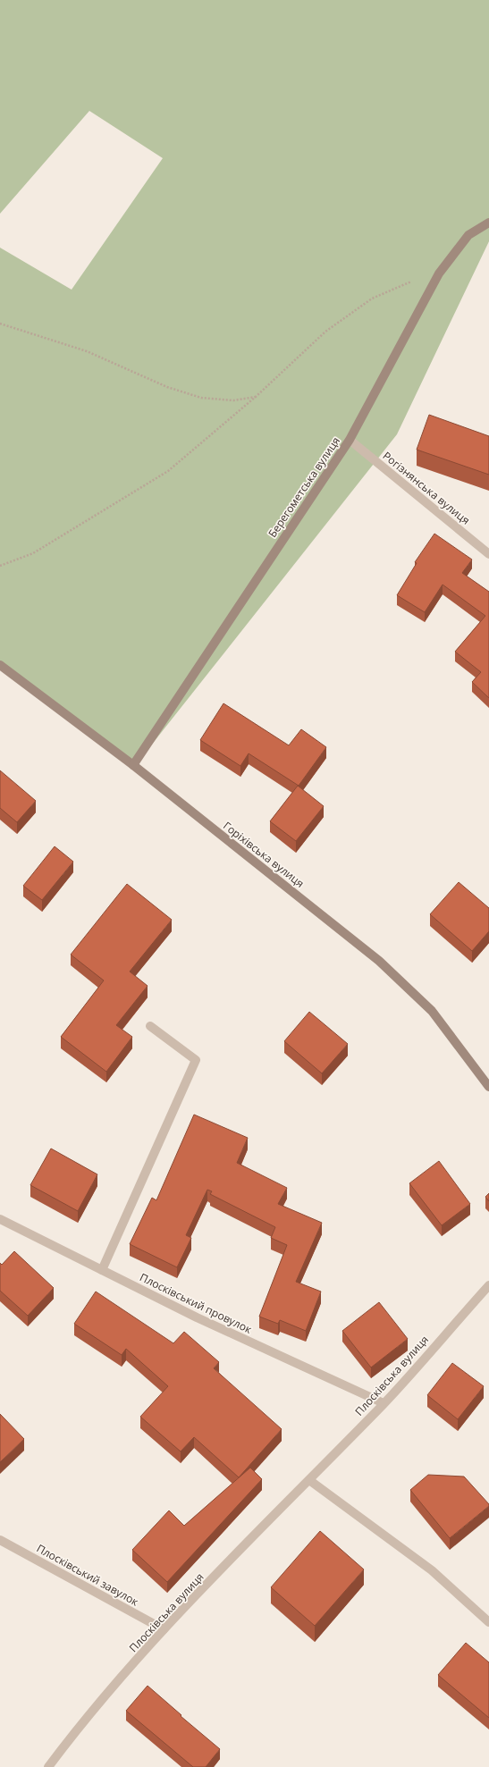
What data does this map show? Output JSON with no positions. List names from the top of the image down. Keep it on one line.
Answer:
{"streets":{"street":["Берегометська вулиця","Рогізнянська вулиця","Горіхівська вулиця","Плосківський провулок","Плосківська вулиця","Плосківський завулок"]},"crossings":[["Берегометська вулиця","Рогізнянська вулиця"],["Берегометська вулиця","Горіхівська вулиця"],["Плосківський провулок","Плосківська вулиця"],["Плосківська вулиця","Плосківський завулок"]]}
